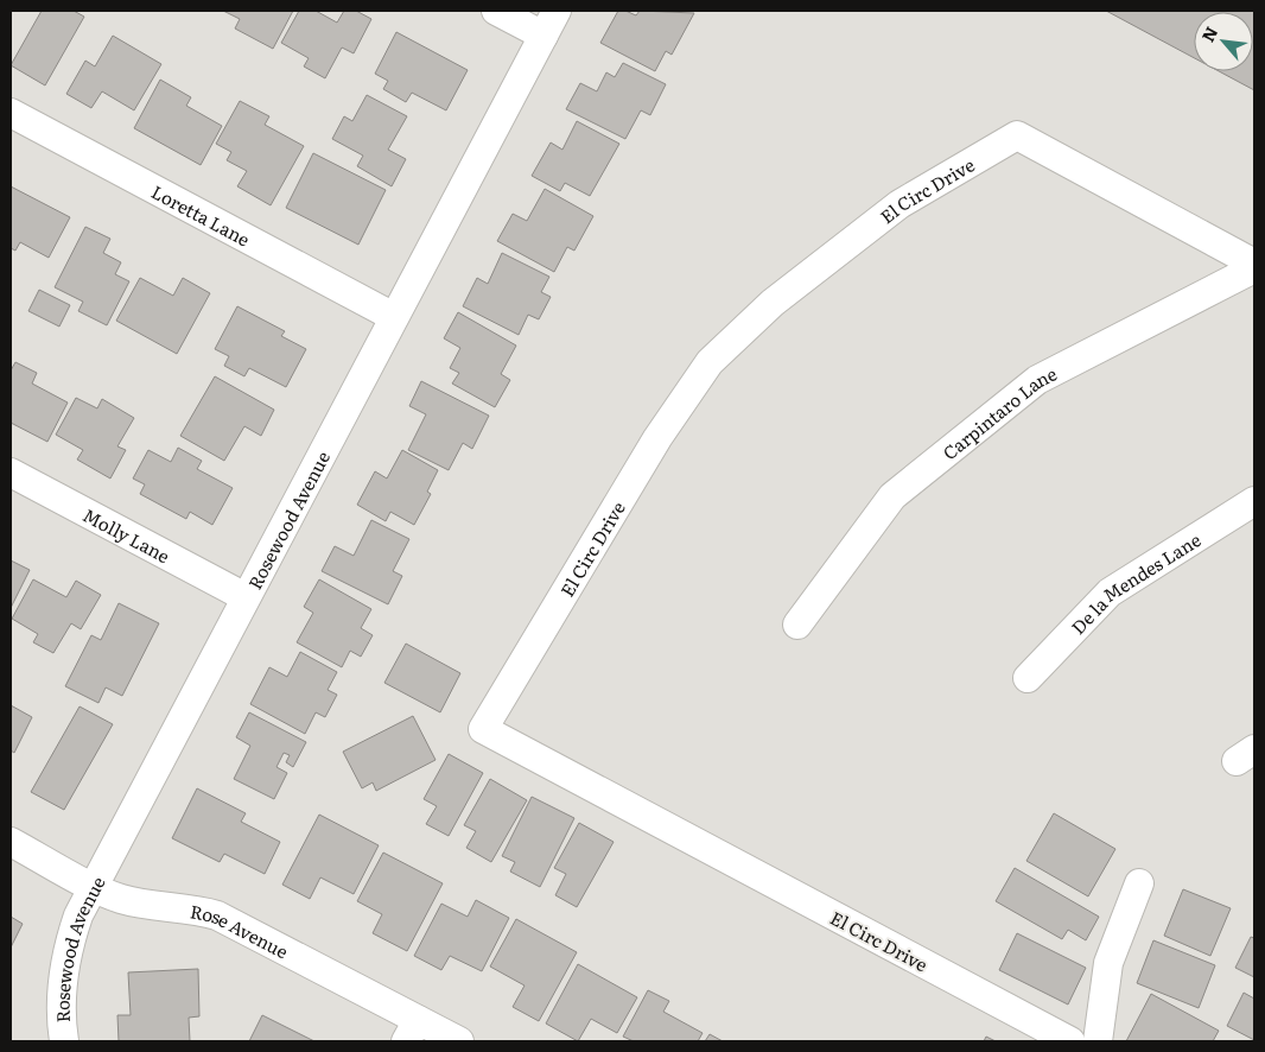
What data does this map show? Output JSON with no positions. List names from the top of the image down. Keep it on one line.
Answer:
{"streets":{"street":["El Circ Drive","Loretta Lane","Carpintaro Lane","Rosewood Avenue","Molly Lane","De la Mendes Lane","Rose Avenue"]},"crossings":[["Loretta Lane","Rosewood Avenue"],["Rosewood Avenue","Molly Lane"],["Rosewood Avenue","Rose Avenue"]],"north":"top left"}
